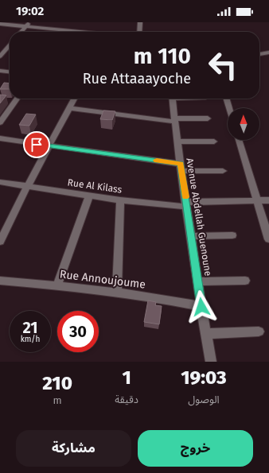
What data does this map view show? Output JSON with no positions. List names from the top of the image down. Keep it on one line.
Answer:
{"streets":{"street":["Rue Al Kilass","Avenue Abdellah Guenoune","Rue Annoujoume"]},"crossings":[["Rue Al Kilass","Avenue Abdellah Guenoune"],["Avenue Abdellah Guenoune","Rue Annoujoume"]],"north":"top","page":{"status":"19:02","turn":["110 m","Rue Attaaayoche"],"speed":"21 km/h","limit":"30","eta":["19:03","الوصول","1","دقيقة","210","m"],"buttons":["خروج","مشاركة"]}}
